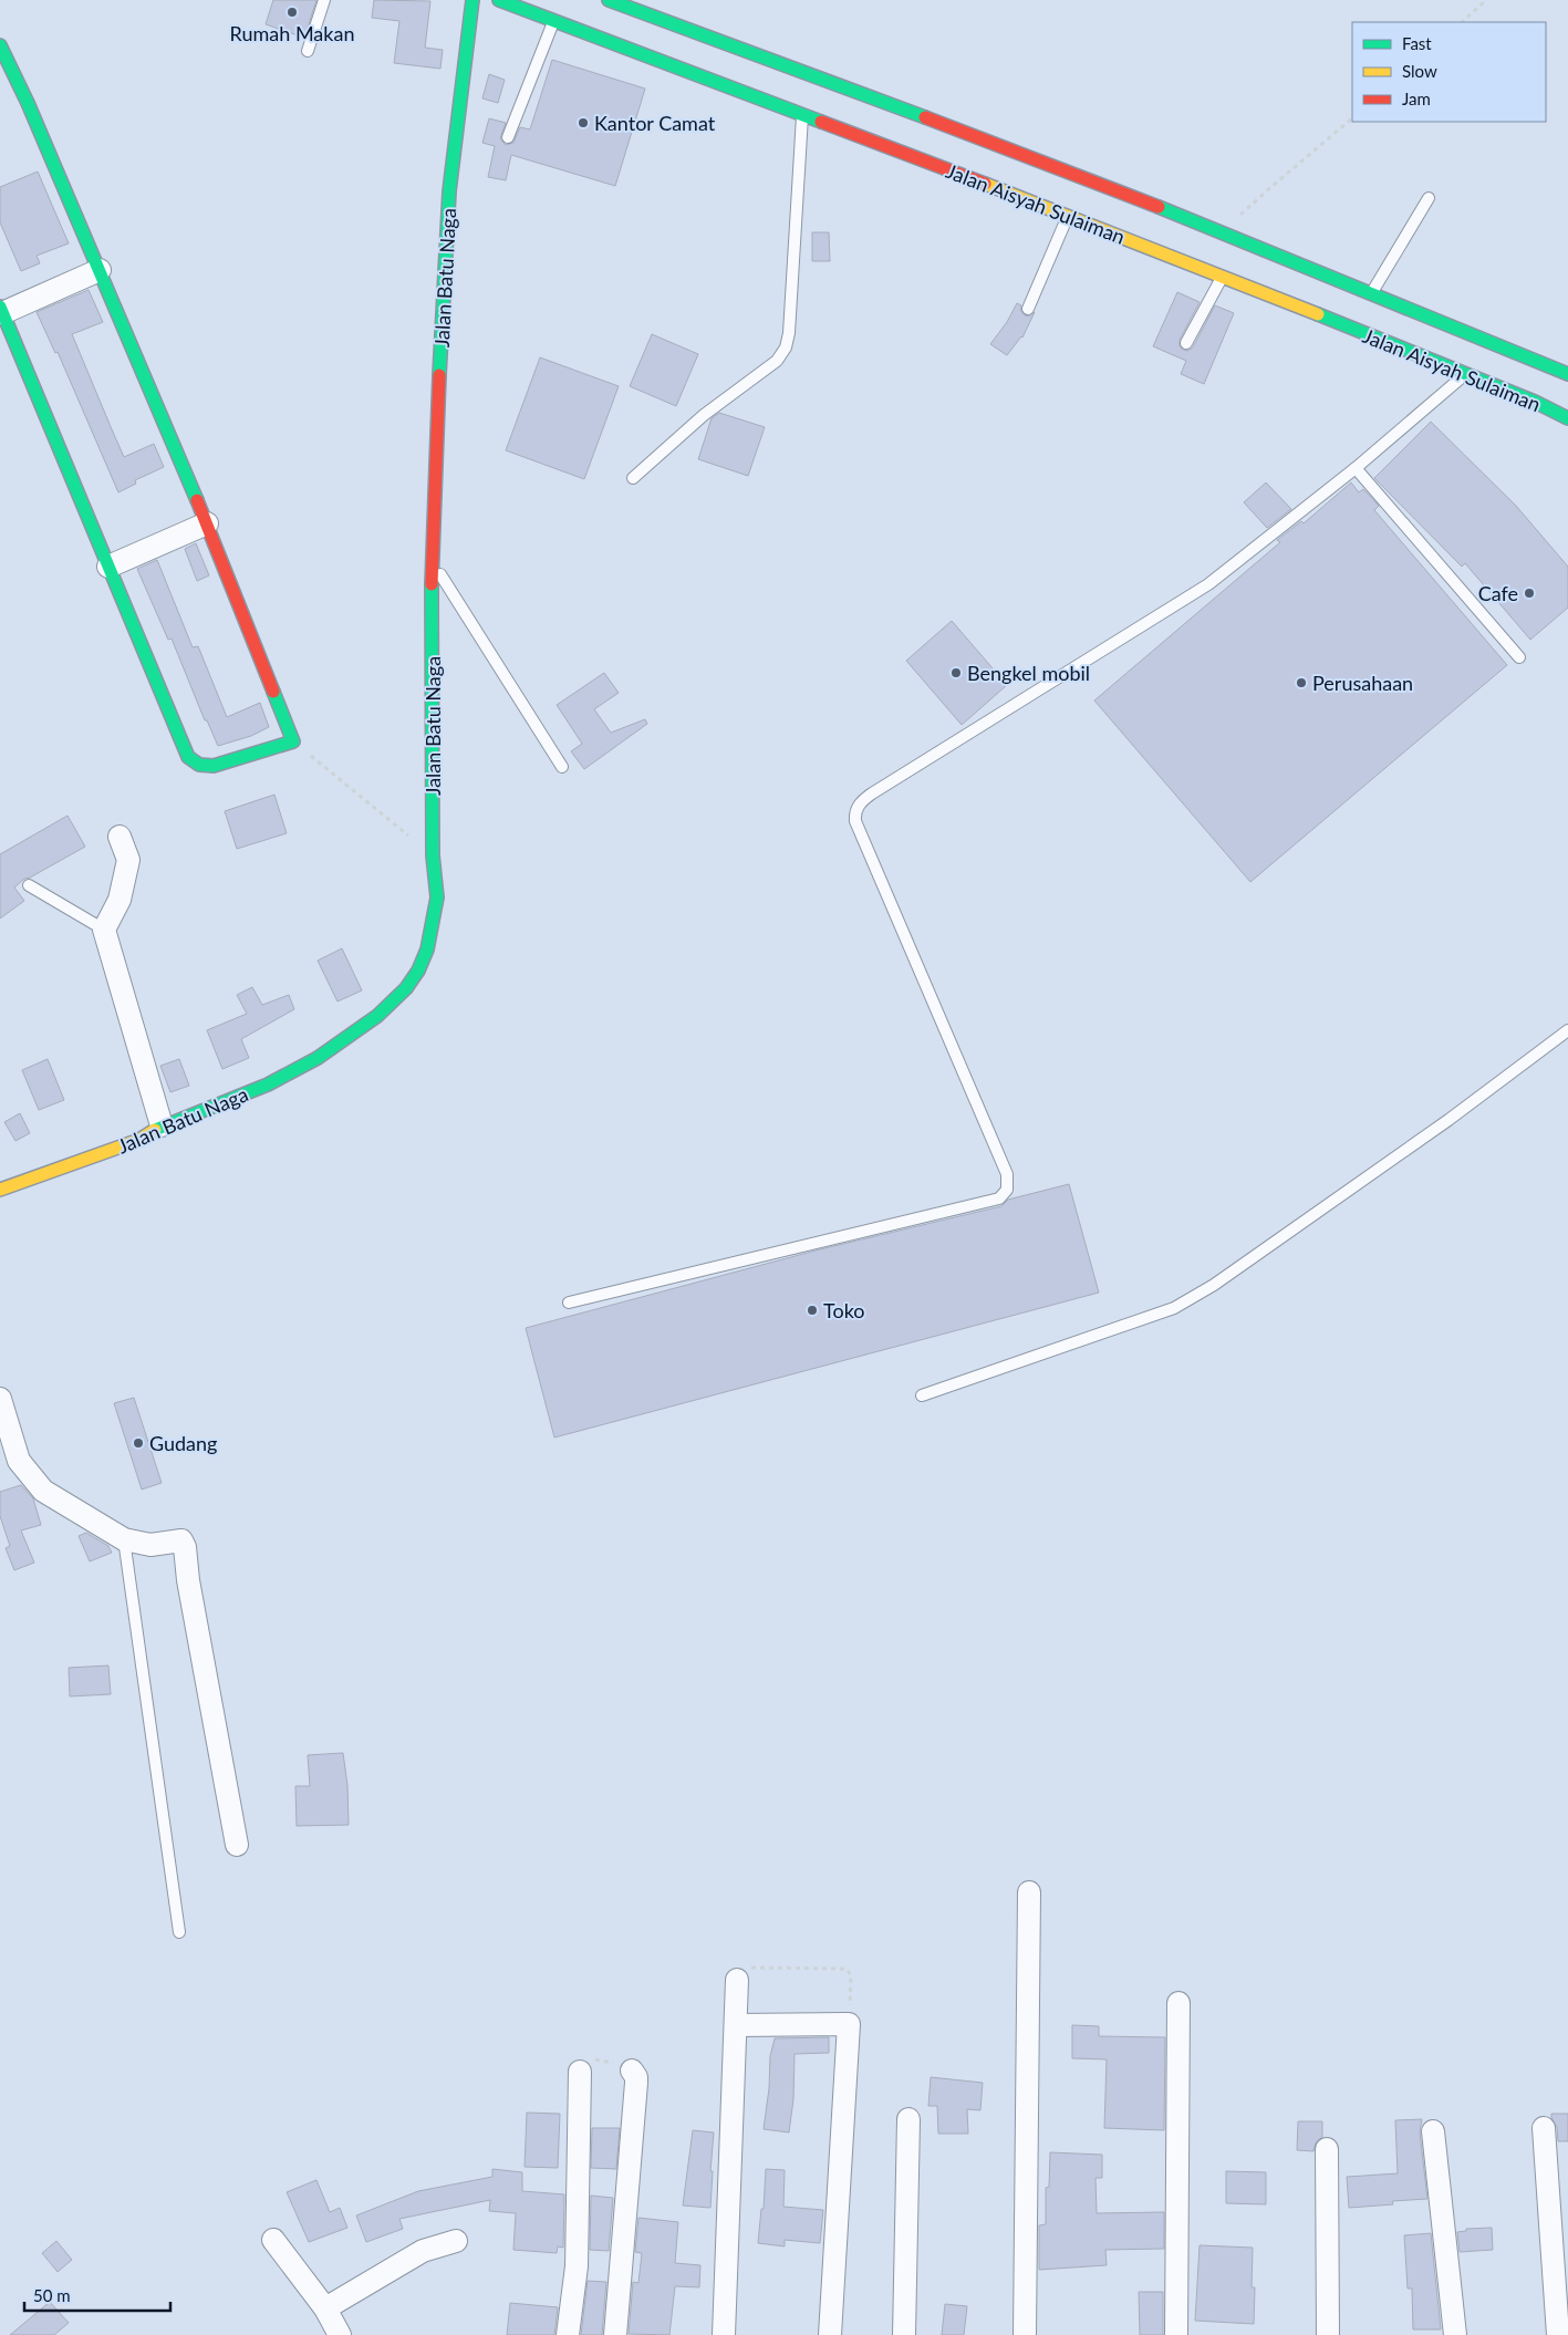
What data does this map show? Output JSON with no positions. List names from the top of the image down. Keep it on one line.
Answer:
{"streets":{"main road":["Jalan Aisyah Sulaiman","Jalan Batu Naga"]},"places":["Rumah Makan","Kantor Camat","Cafe","Bengkel mobil","Perusahaan","Toko","Gudang"],"legend":["Fast","Slow","Jam"],"scale_bar":"50 m"}
